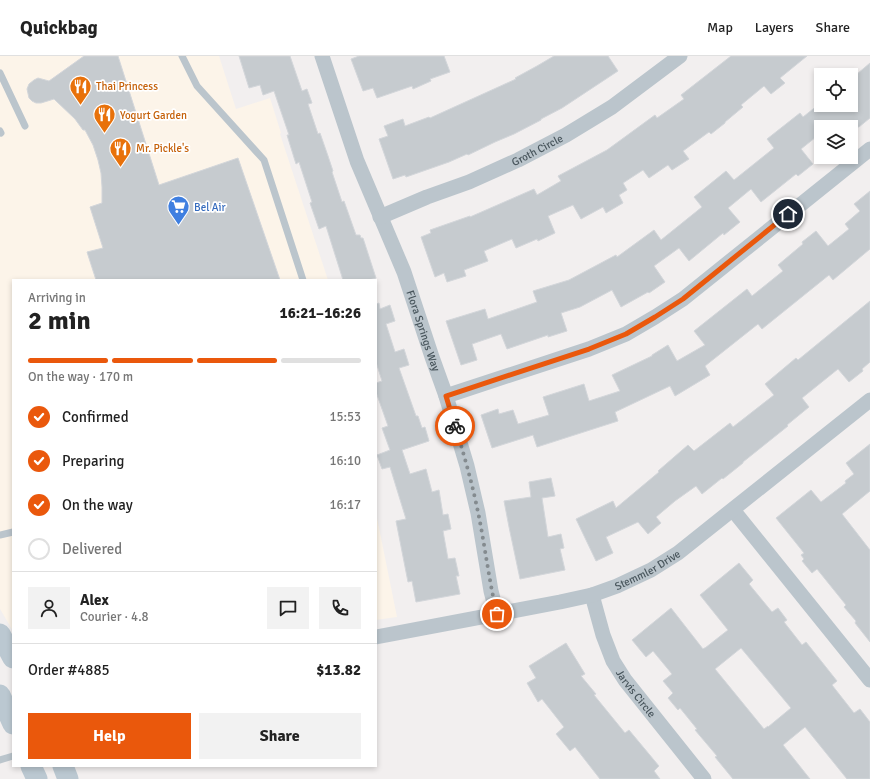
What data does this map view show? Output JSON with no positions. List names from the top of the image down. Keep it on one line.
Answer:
{"streets":{"street":["Groth Circle","Flora Springs Way","Stemmler Drive","Jarvis Circle"]},"crossings":[["Groth Circle","Flora Springs Way"],["Flora Springs Way","Stemmler Drive"],["Stemmler Drive","Jarvis Circle"]],"places":{"restaurant":["Thai Princess","Yogurt Garden","Mr. Pickle's"],"supermarket":["Bel Air"]},"page":{"header":"Quickbag","nav":["Map","Layers","Share"],"heading":["2 min","Arriving in","16:21–16:26"],"panel":["Alex","Courier · 4.8","Order #4885","$13.82"],"bar":"On the way · 170 m","list":[["Confirmed","15:53"],["Preparing","16:10"],["On the way","16:17"],"Delivered"],"buttons":["Help","Share"]}}
